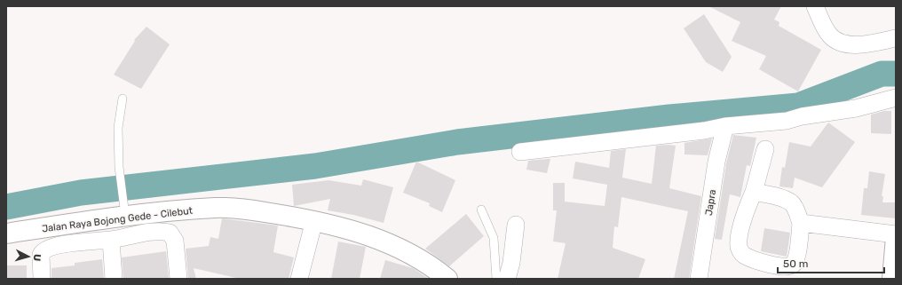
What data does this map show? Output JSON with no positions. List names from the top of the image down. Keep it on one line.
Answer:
{"streets":{"main road":["Jalan Raya Bojong Gede - Cilebut"],"street":["Japra"]},"scale_bar":"50 m","north":"right"}
